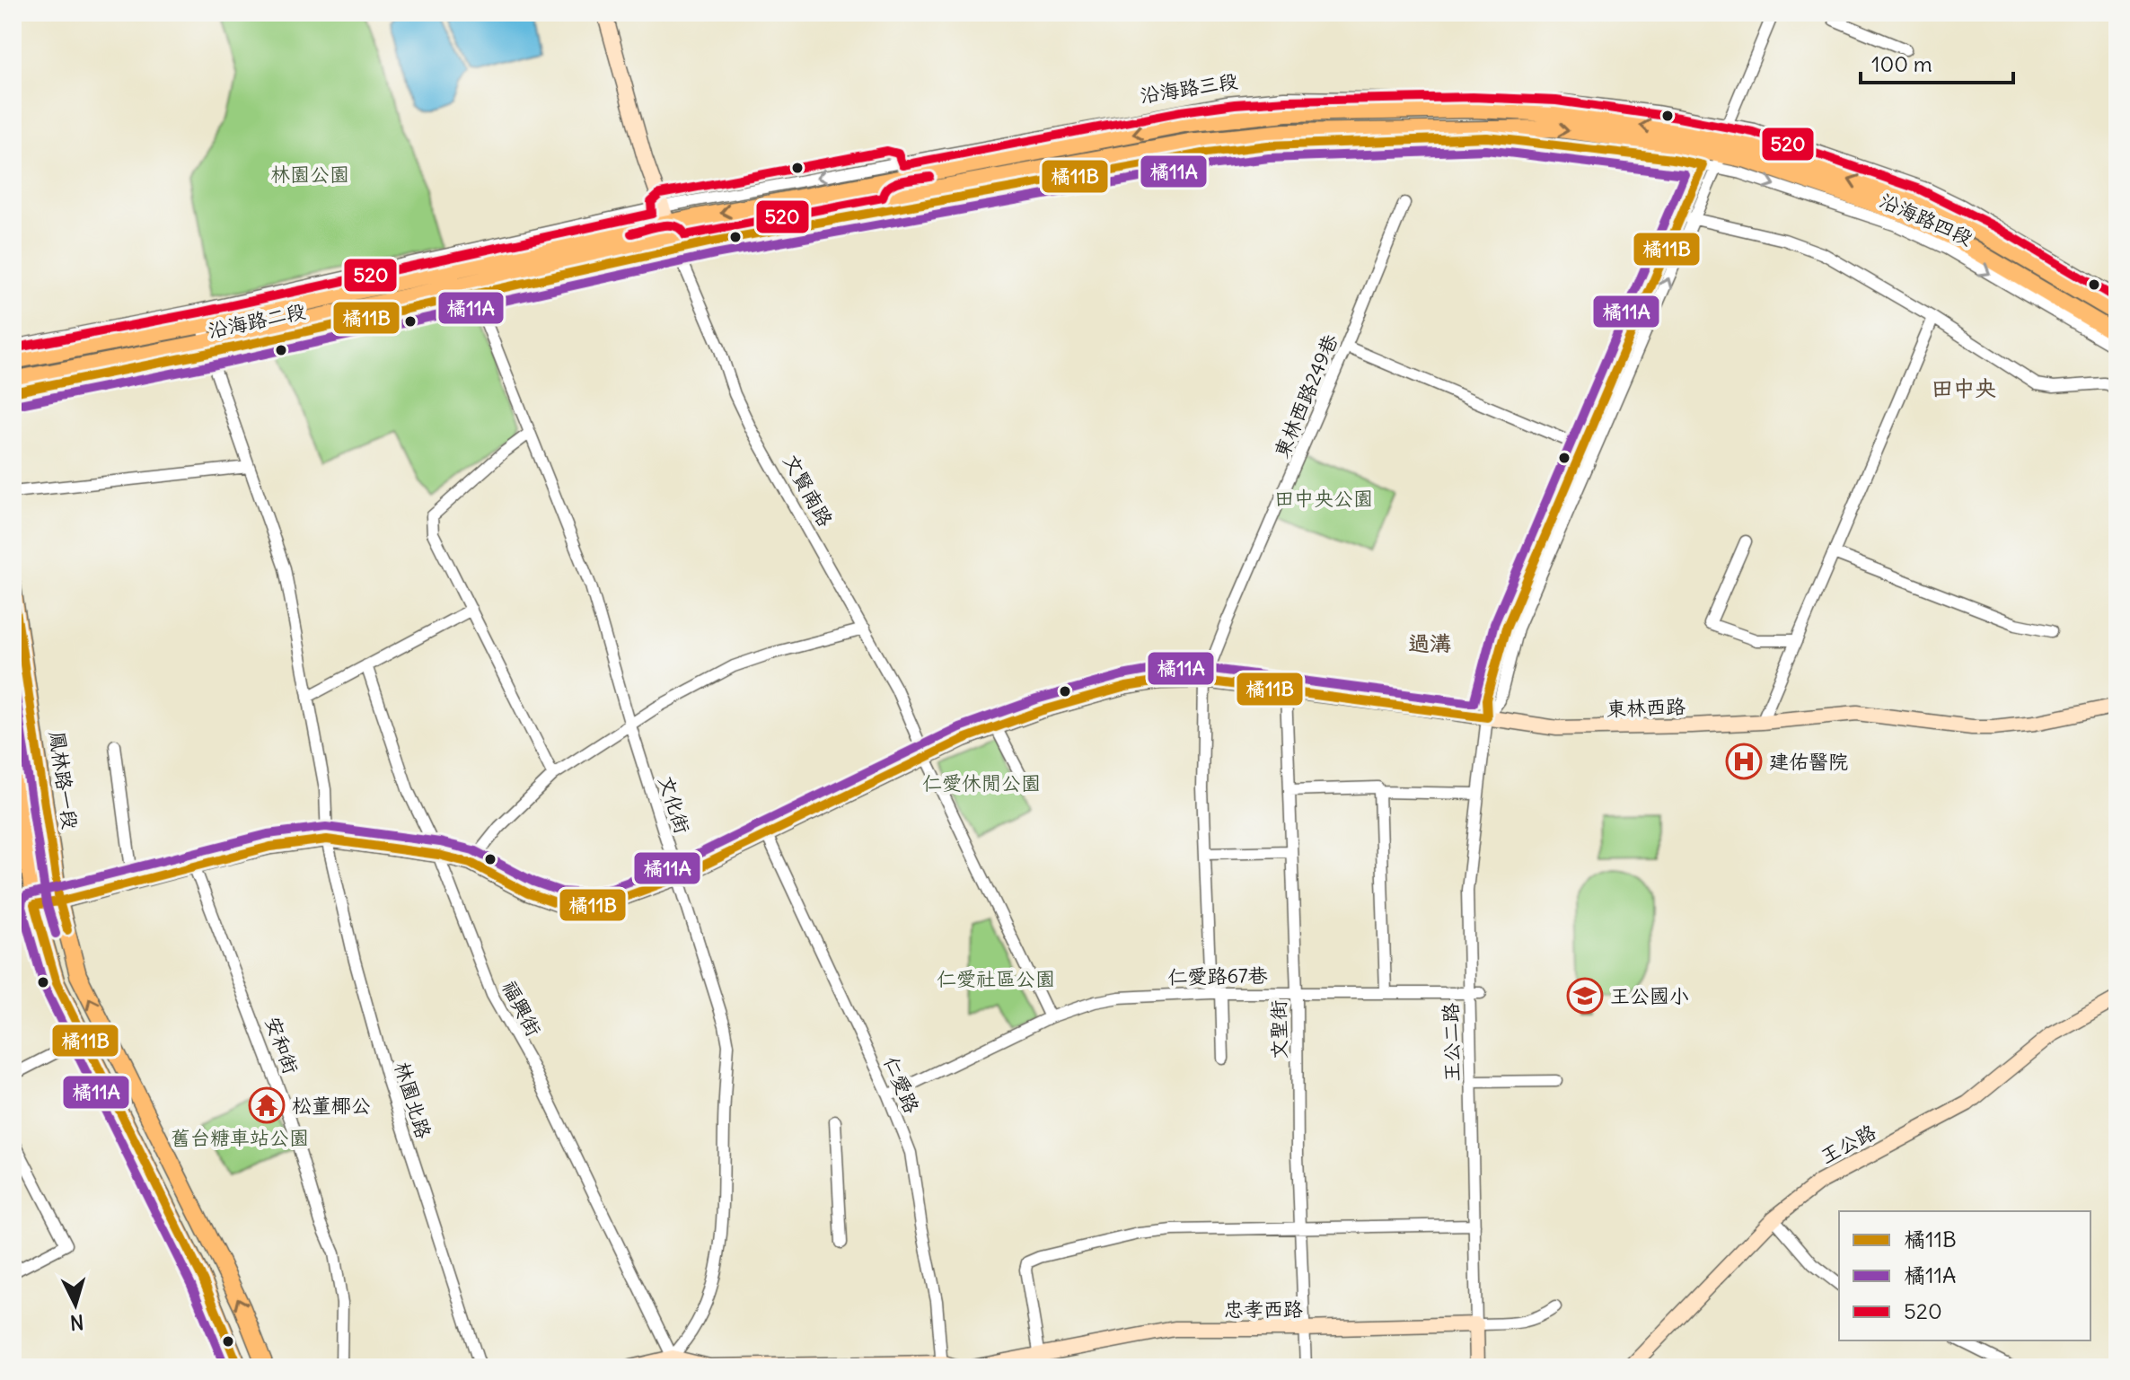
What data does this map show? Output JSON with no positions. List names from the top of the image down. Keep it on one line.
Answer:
{"streets":{"main road":["沿海路三段","沿海路四段","沿海路二段","鳳林路一段"],"street":["東林西路249巷","文賢南路","東林西路","文化街","仁愛路67巷","福興街","文聖街","王公二路","安和街","仁愛路","林園北路","王公路","忠孝西路"]},"crossings":[["沿海路三段","沿海路四段"],["沿海路三段","沿海路二段"],["沿海路三段","文賢南路"],["沿海路三段","王公二路"],["沿海路四段","王公二路"],["沿海路二段","文賢南路"],["沿海路二段","文化街"],["沿海路二段","林園北路"],["東林西路249巷","東林西路"],["文賢南路","東林西路"],["文賢南路","仁愛路67巷"],["東林西路","鳳林路一段"],["東林西路","文化街"],["東林西路","福興街"],["東林西路","文聖街"],["東林西路","王公二路"],["東林西路","安和街"],["東林西路","仁愛路"],["東林西路","林園北路"],["文化街","福興街"],["仁愛路67巷","文聖街"],["仁愛路67巷","王公二路"],["仁愛路67巷","仁愛路"],["文聖街","忠孝西路"],["王公二路","忠孝西路"]],"districts":["田中央","過溝"],"parks":["林園公園","田中央公園","仁愛休閒公園","仁愛社區公園","舊台糖車站公園"],"places":{"hospital":["建佑醫院"],"school or university":["王公國小"],"temple":["松董椰公"]},"lines":["transit line 520","transit line 橘11B","transit line 橘11A"],"legend":["橘11B","橘11A","520"],"scale_bar":"100 m","north":"bottom"}
